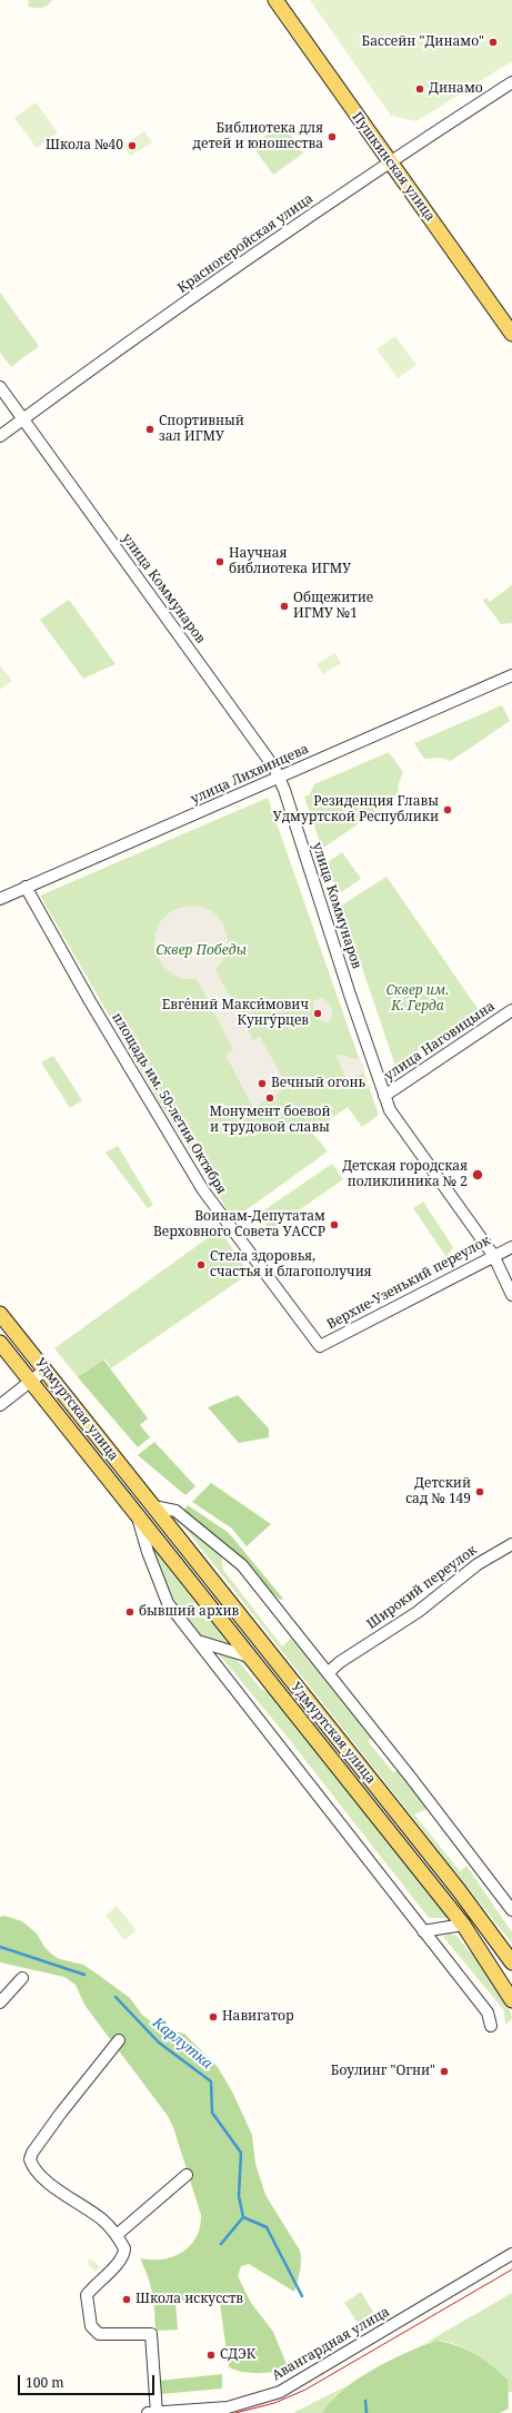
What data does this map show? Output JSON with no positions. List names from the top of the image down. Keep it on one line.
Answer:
{"streets":{"main road":["Пушкинская улица","Удмуртская улица"],"street":["Красногеройская улица","улица Коммунаров","улица Лихвинцева","улица Наговицына","площадь им. 50-летия Октября","Верхне-Узенький переулок","Широкий переулок","Авангардная улица"]},"crossings":[["Пушкинская улица","Красногеройская улица"],["Красногеройская улица","улица Коммунаров"],["улица Коммунаров","улица Лихвинцева"],["улица Коммунаров","улица Наговицына"],["улица Коммунаров","Верхне-Узенький переулок"],["улица Лихвинцева","площадь им. 50-летия Октября"],["площадь им. 50-летия Октября","Верхне-Узенький переулок"]],"water":["Карлутка"],"parks":["Сквер Победы","Сквер им. К. Герда"],"places":["Бассейн \"Динамо\"","Динамо","Библиотека для детей и юношества","Школа №40","Спортивный зал ИГМУ","Научная библиотека ИГМУ","Общежитие ИГМУ №1","Резиденция Главы Удмуртской Республики","Евге́ний Макси́мович Кунгу́рцев","Вечный огонь","Монумент боевой и трудовой славы","Детская городская поликлиника № 2","Воинам-Депутатам Верховного Совета УАССР","Стела здоровья, счастья и благополучия","Детский сад № 149","бывший архив","Навигатор","Боулинг \"Огни\"","Школа искусств","СДЭК"],"scale_bar":"100 m"}
